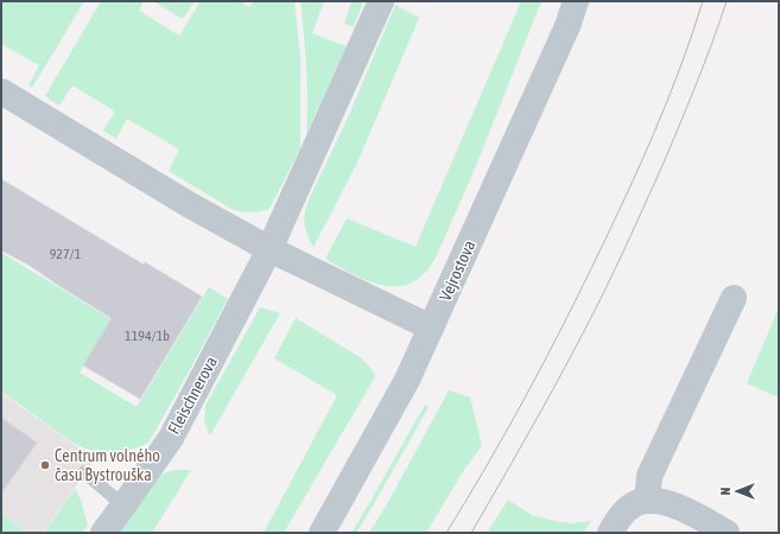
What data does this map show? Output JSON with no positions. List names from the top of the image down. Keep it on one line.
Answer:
{"streets":{"street":["Vejrostova","Fleischnerova"]},"places":["Centrum volného času Bystrouška"],"house_numbers":["927/1","1194/1b"],"north":"left"}
